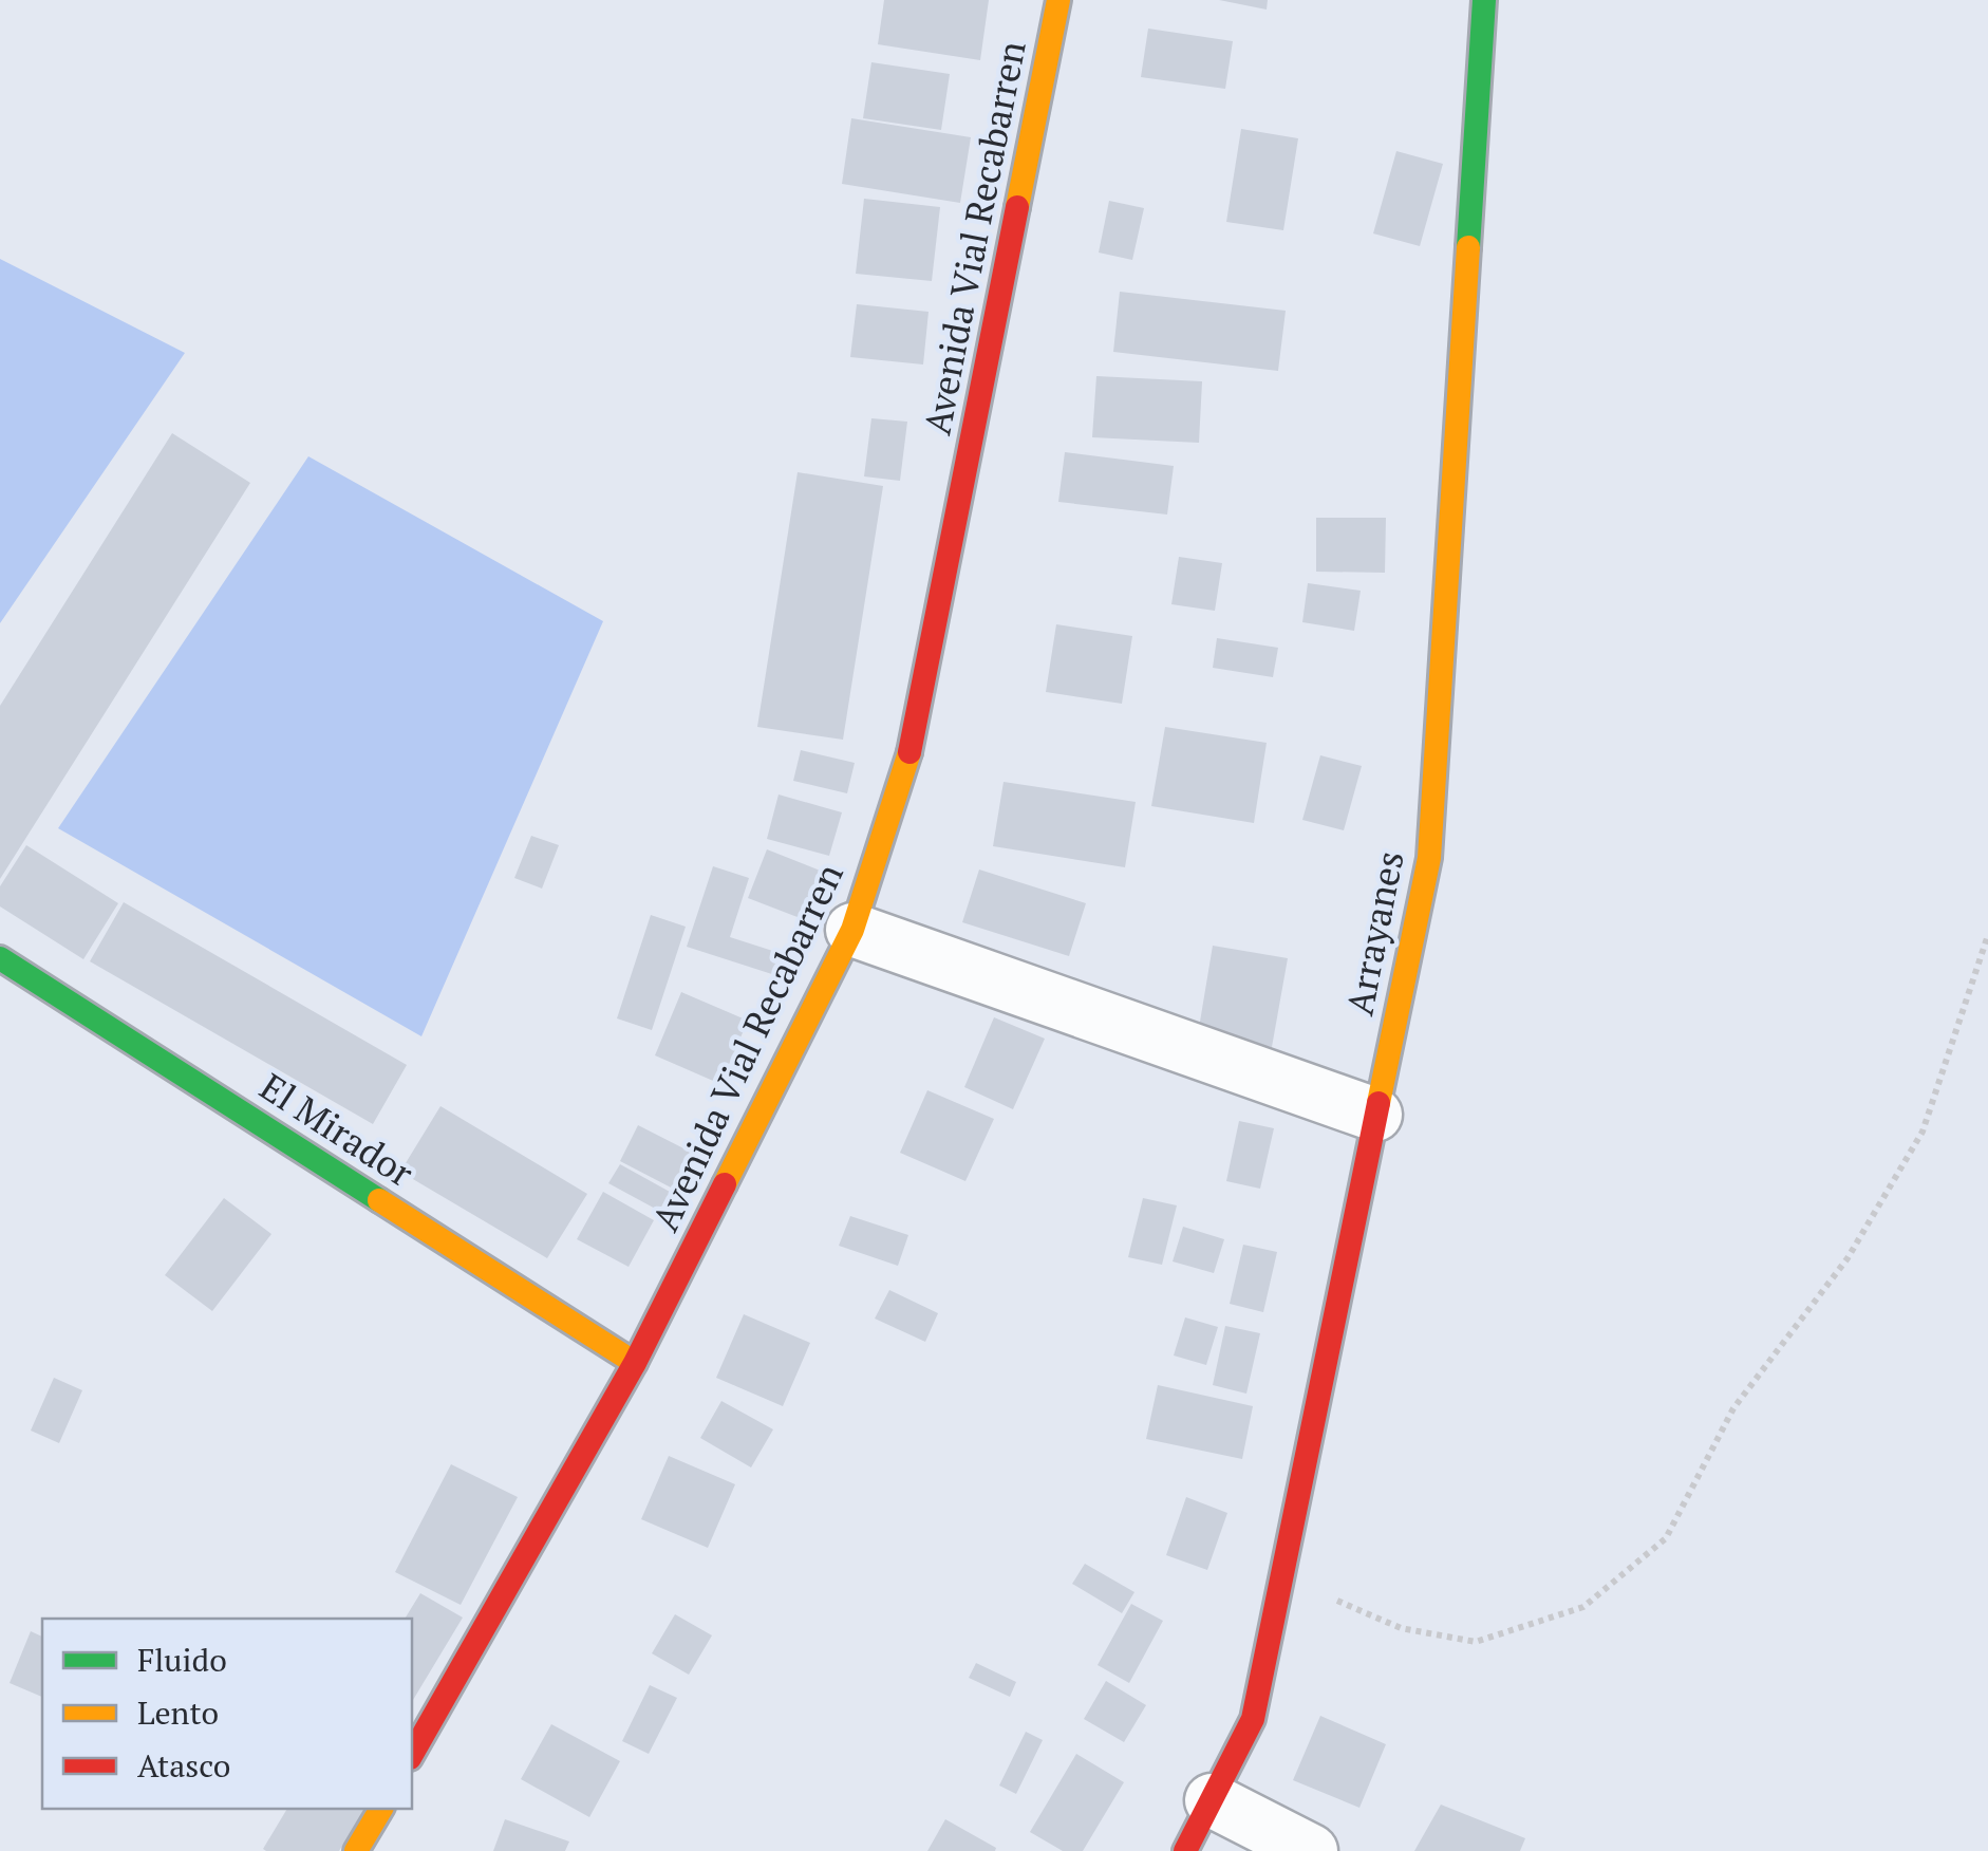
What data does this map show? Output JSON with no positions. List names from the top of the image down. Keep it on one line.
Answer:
{"streets":{"main road":["Avenida Vial Recabarren","Arrayanes","El Mirador"]},"crossings":[["Avenida Vial Recabarren","El Mirador"]],"legend":["Fluido","Lento","Atasco"]}
